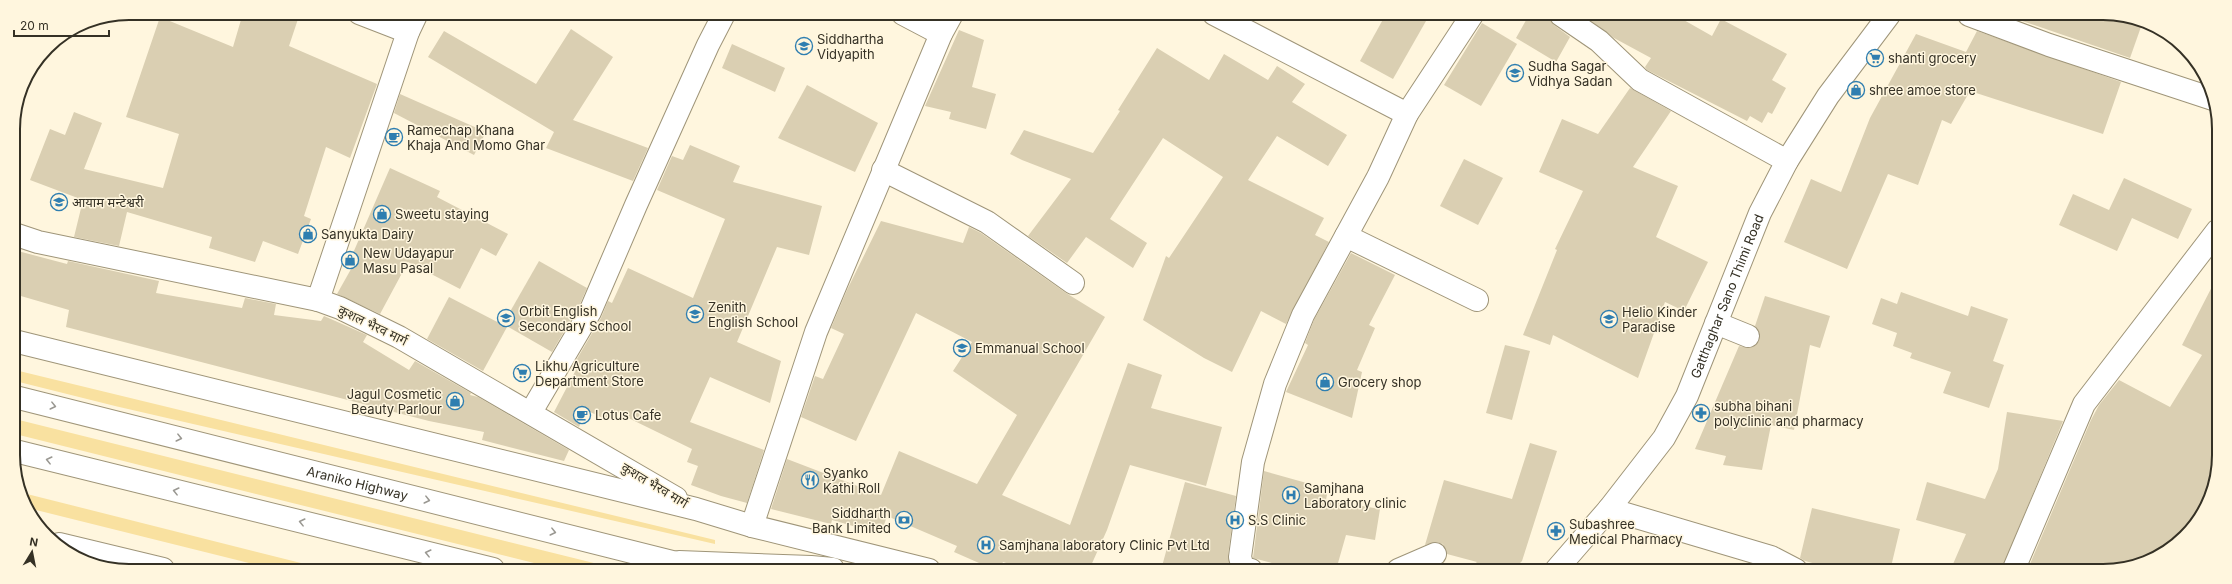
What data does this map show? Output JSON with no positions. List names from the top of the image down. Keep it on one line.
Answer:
{"streets":{"main road":["Gatthaghar Sano Thimi Road","कुशल‌ भैरव मार्ग","Araniko Highway"]},"places":{"school or university":["Siddhartha Vidyapith","Sudha Sagar Vidhya Sadan","आयाम मन्टेश्वरी","Zenith English School","Orbit English Secondary School","Helio Kinder Paradise","Emmanual School"],"supermarket":["shanti grocery","Likhu Agriculture Department Store"],"shop":["shree amoe store","Sweetu staying","Sanyukta Dairy","New Udayapur Masu Pasal","Grocery shop","Jagul Cosmetic Beauty Parlour"],"cafe":["Ramechap Khana Khaja And Momo Ghar","Lotus Cafe"],"pharmacy":["subha bihani polyclinic and pharmacy","Subashree Medical Pharmacy"],"restaurant":["Syanko Kathi Roll"],"hospital":["Samjhana Laboratory clinic","S.S Clinic","Samjhana laboratory Clinic Pvt Ltd"],"bank":["Siddharth Bank Limited"]},"scale_bar":"20 m","north":"top"}
